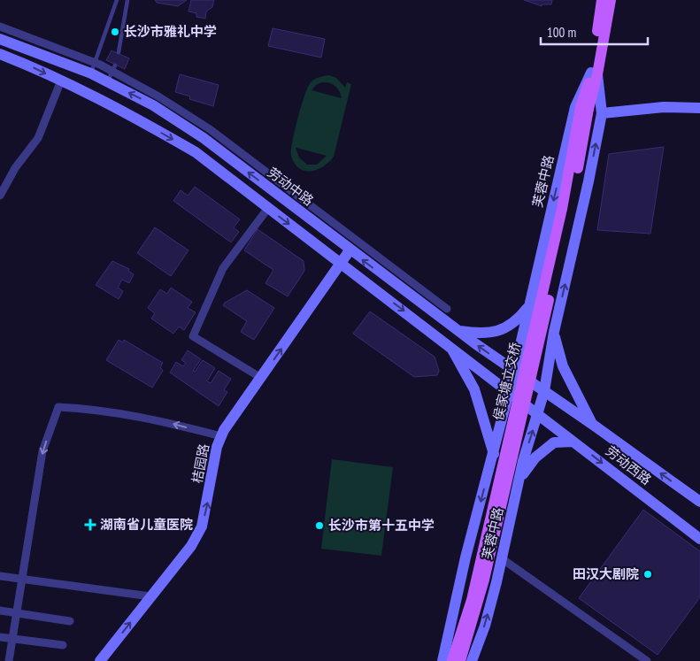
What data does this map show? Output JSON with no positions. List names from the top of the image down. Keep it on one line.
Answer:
{"streets":{"main road":["芙蓉中路","劳动中路","侯家塘立交桥","桔园路","劳动西路"]},"crossings":[["芙蓉中路","劳动中路"],["芙蓉中路","侯家塘立交桥"],["芙蓉中路","劳动西路"],["劳动中路","桔园路"],["劳动中路","劳动西路"]],"one_way":["桔园路"],"places":{"other":["长沙市雅礼中学","长沙市第十五中学","田汉大剧院"],"health":["湖南省儿童医院"]},"scale_bar":"100 m"}
